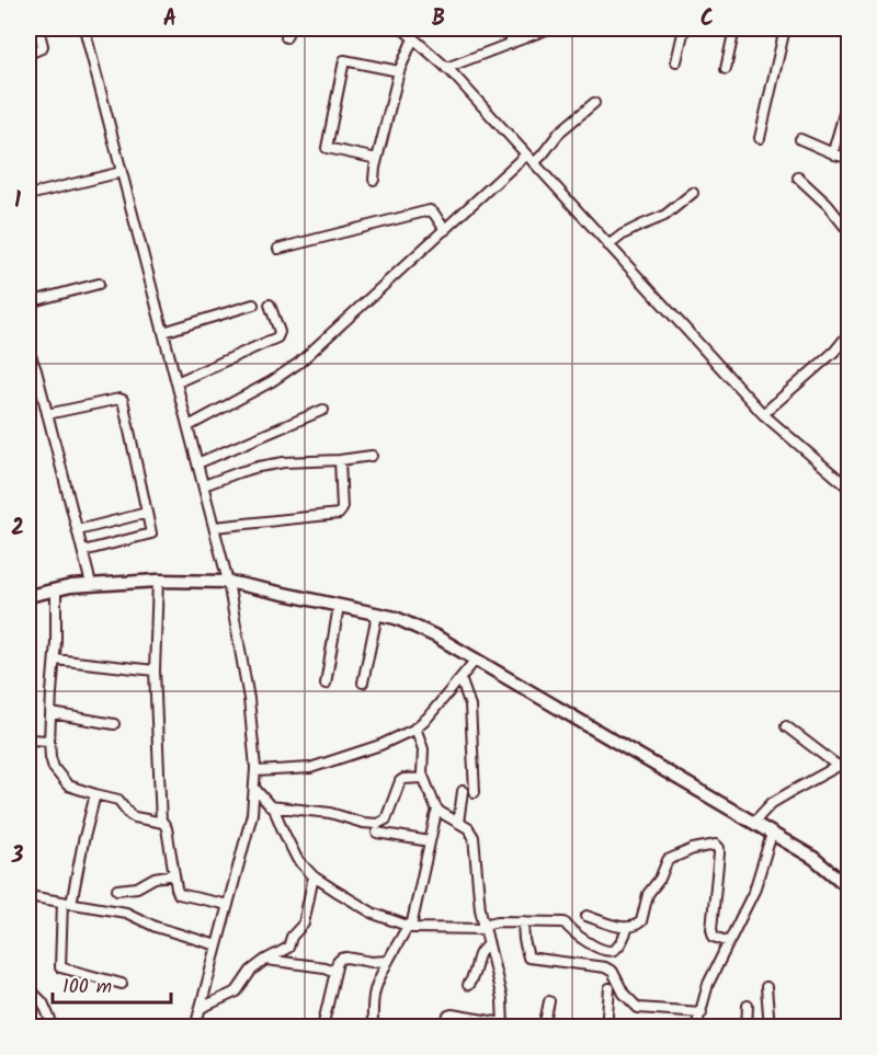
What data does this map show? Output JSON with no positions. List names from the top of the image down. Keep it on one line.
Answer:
{"scale_bar":"100 m","grid":{"columns":["A","B","C"],"rows":["1","2","3"]}}
